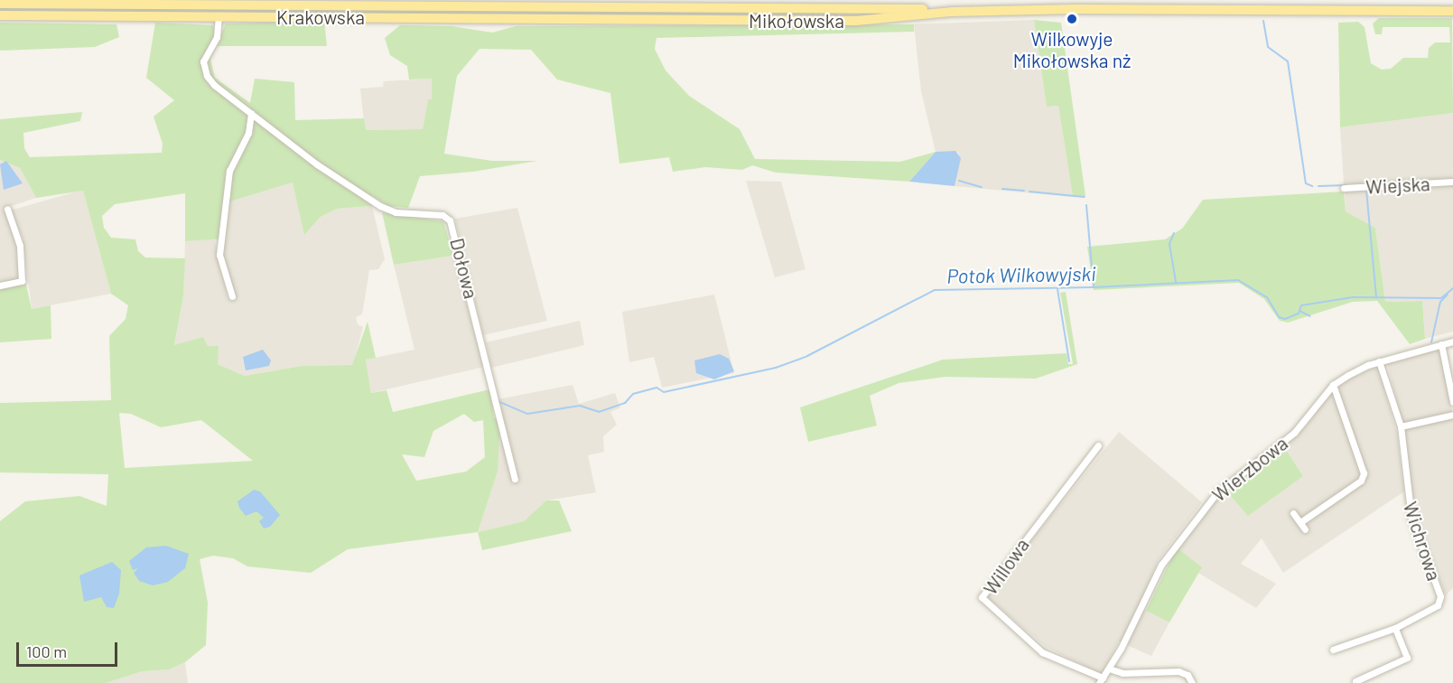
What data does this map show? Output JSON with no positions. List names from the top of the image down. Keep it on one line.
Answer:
{"streets":{"main road":["Krakowska","Mikołowska"],"street":["Wiejska","Dołowa","Wierzbowa","Wichrowa","Willowa"]},"crossings":[["Krakowska","Mikołowska"],["Krakowska","Dołowa"],["Wierzbowa","Wichrowa"],["Wierzbowa","Willowa"]],"water":["Potok Wilkowyjski"],"places":["Wilkowyje Mikołowska nż"],"scale_bar":"100 m"}
